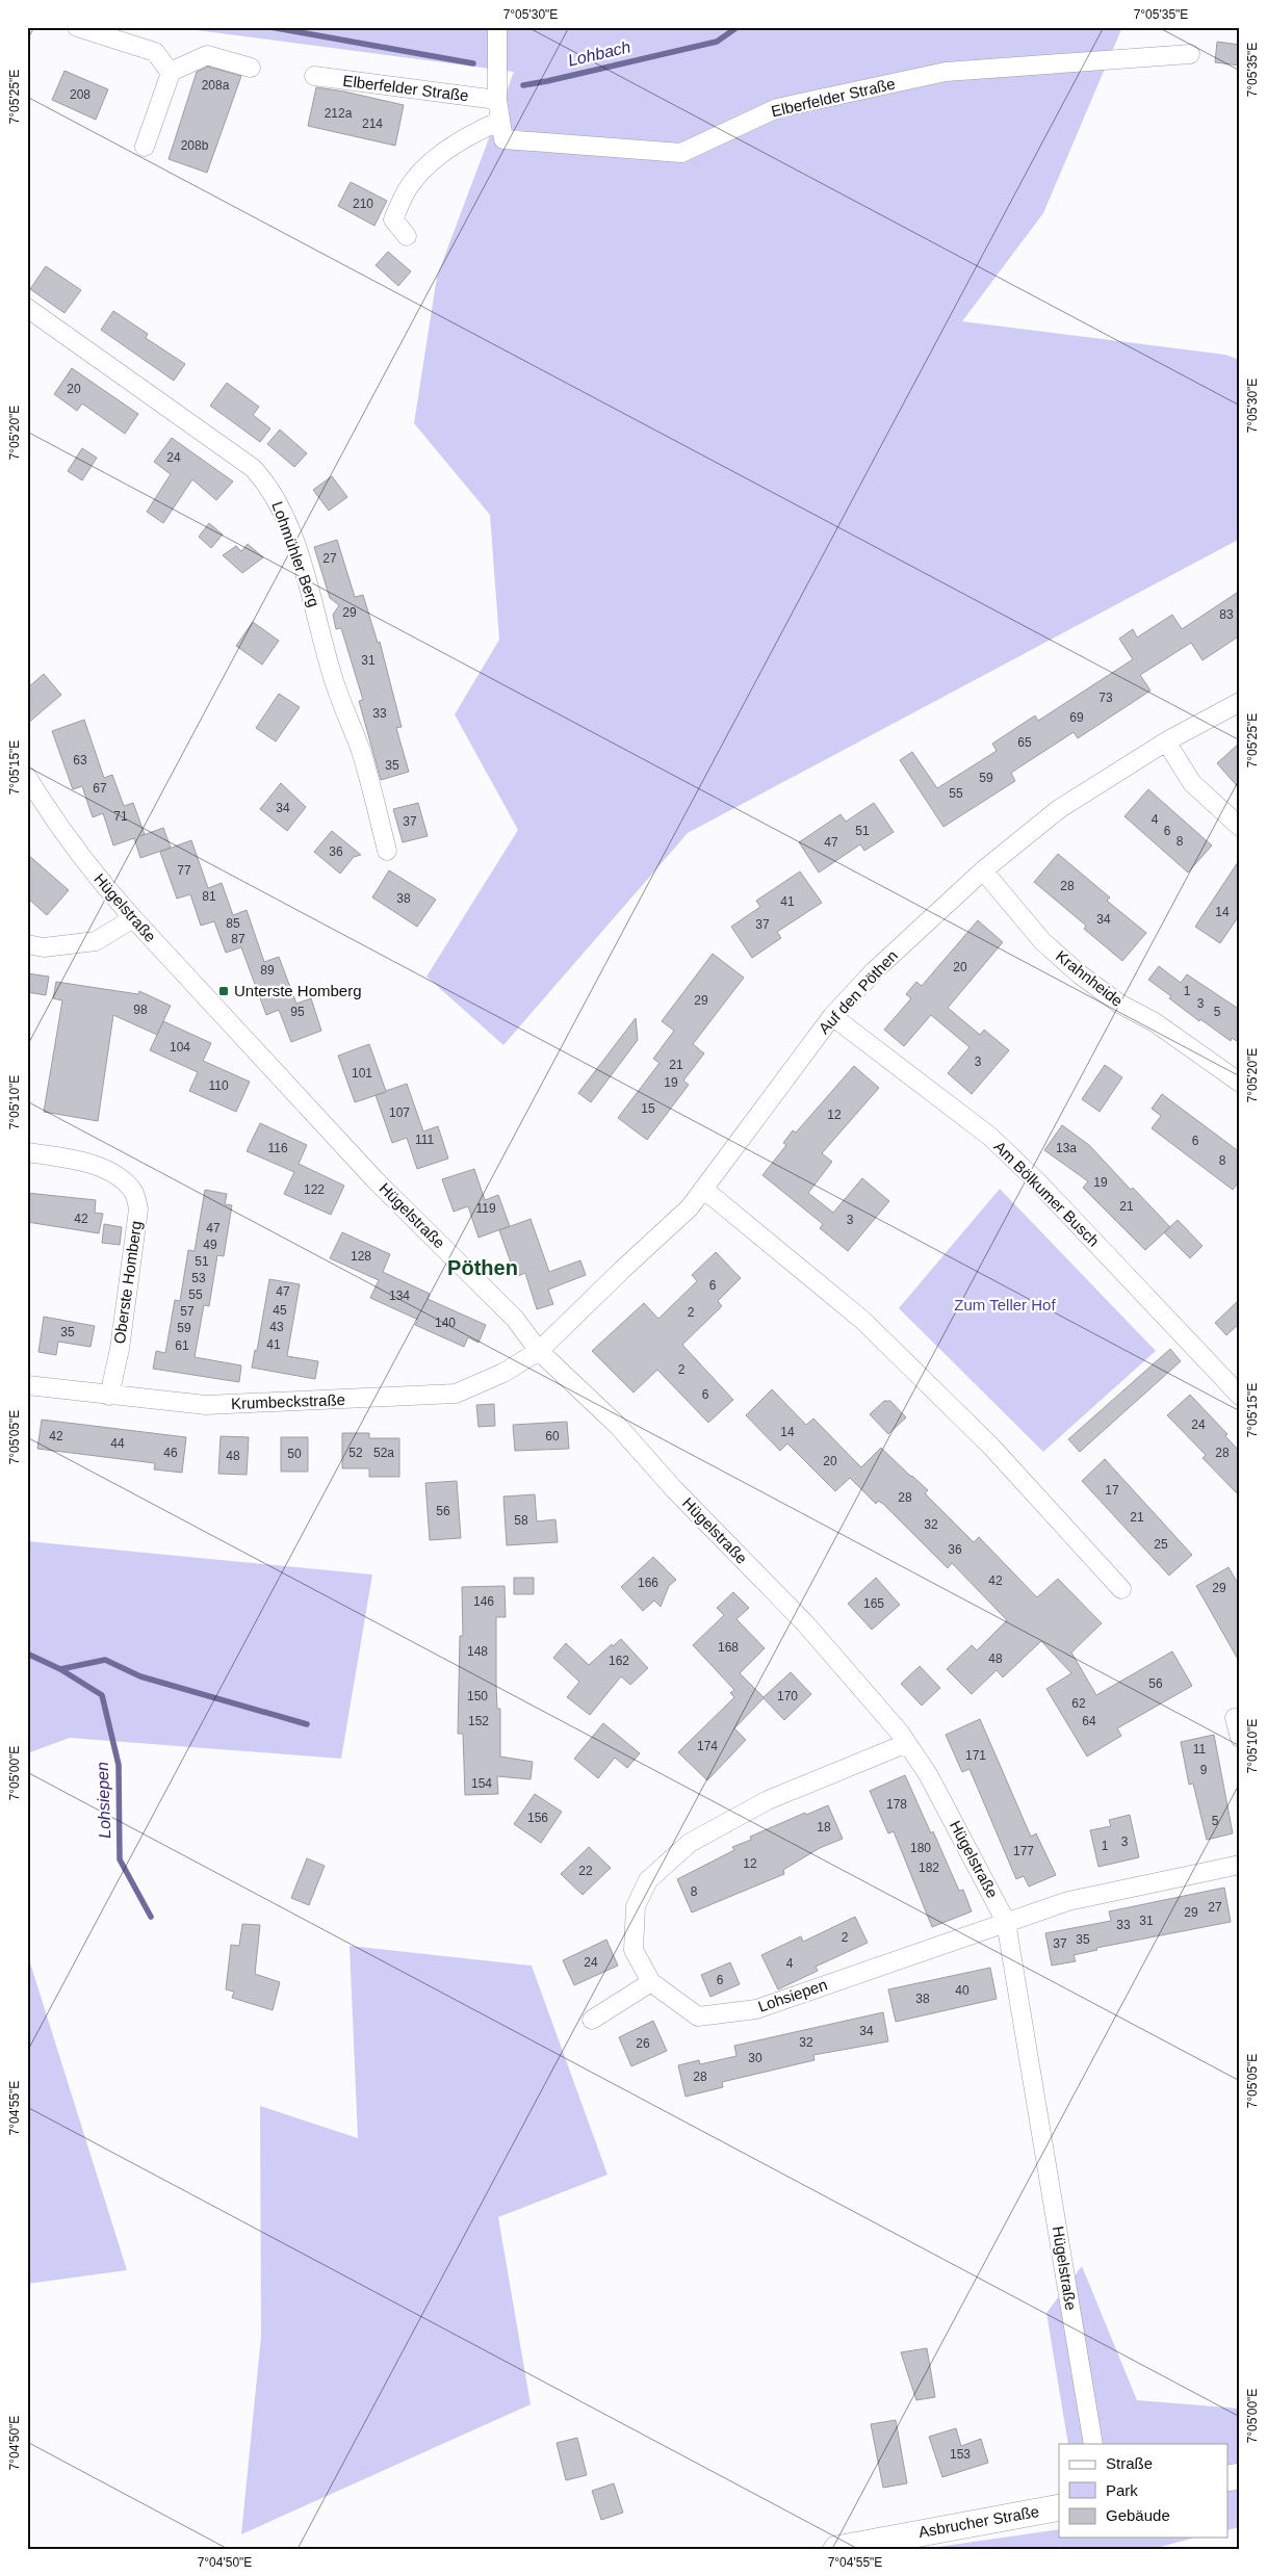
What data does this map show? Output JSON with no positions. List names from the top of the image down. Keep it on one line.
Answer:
{"streets":{"main road":["Asbrucher Straße"],"street":["Elberfelder Straße","Lohmühler Berg","Hügelstraße","Krahnheide","Auf den Pöthen","Am Bölkumer Busch","Oberste Homberg","Krumbeckstraße","Lohsiepen"]},"crossings":[["Hügelstraße","Auf den Pöthen"],["Hügelstraße","Krumbeckstraße"],["Hügelstraße","Lohsiepen"],["Krahnheide","Auf den Pöthen"],["Auf den Pöthen","Am Bölkumer Busch"],["Auf den Pöthen","Krumbeckstraße"],["Oberste Homberg","Krumbeckstraße"]],"districts":["Pöthen"],"water":["Lohbach","Lohsiepen"],"parks":["Zum Teller Hof"],"places":{"transit":["Unterste Homberg"]},"house_numbers":["208a","208","212a","214","208b","210","20","24","27","29","83","31","73","33","69","65","63","35","59","67","55","34","71","4","37","51","6","8","47","36","77","28","81","38","41","14","34","85","37","87","20","89","1","29","3","98","95","5","104","3","21","101","19","110","15","107","12","111","6","116","13a","8","19","122","21","119","42","3","47","49","128","51","53","6","47","55","134","45","57","2","140","43","59","35","41","61","2","6","24","14","42","60","44","46","52","52a","28","50","48","20","17","28","56","21","58","32","25","36","42","166","29","146","165","168","148","48","162","56","150","170","62","152","64","174","11","171","9","154","178","156","5","18","3","1","180","177","12","182","22","8","27","29","31","33","2","35","37","24","4","6","40","38","34","32","26","30","28","153"],"legend":["Straße","Park","Gebäude"],"coordinates":["7°05'30\"E","7°05'35\"E","7°05'25\"E","7°05'20\"E","7°05'15\"E","7°05'10\"E","7°05'05\"E","7°05'00\"E","7°04'55\"E","7°04'50\"E"]}
